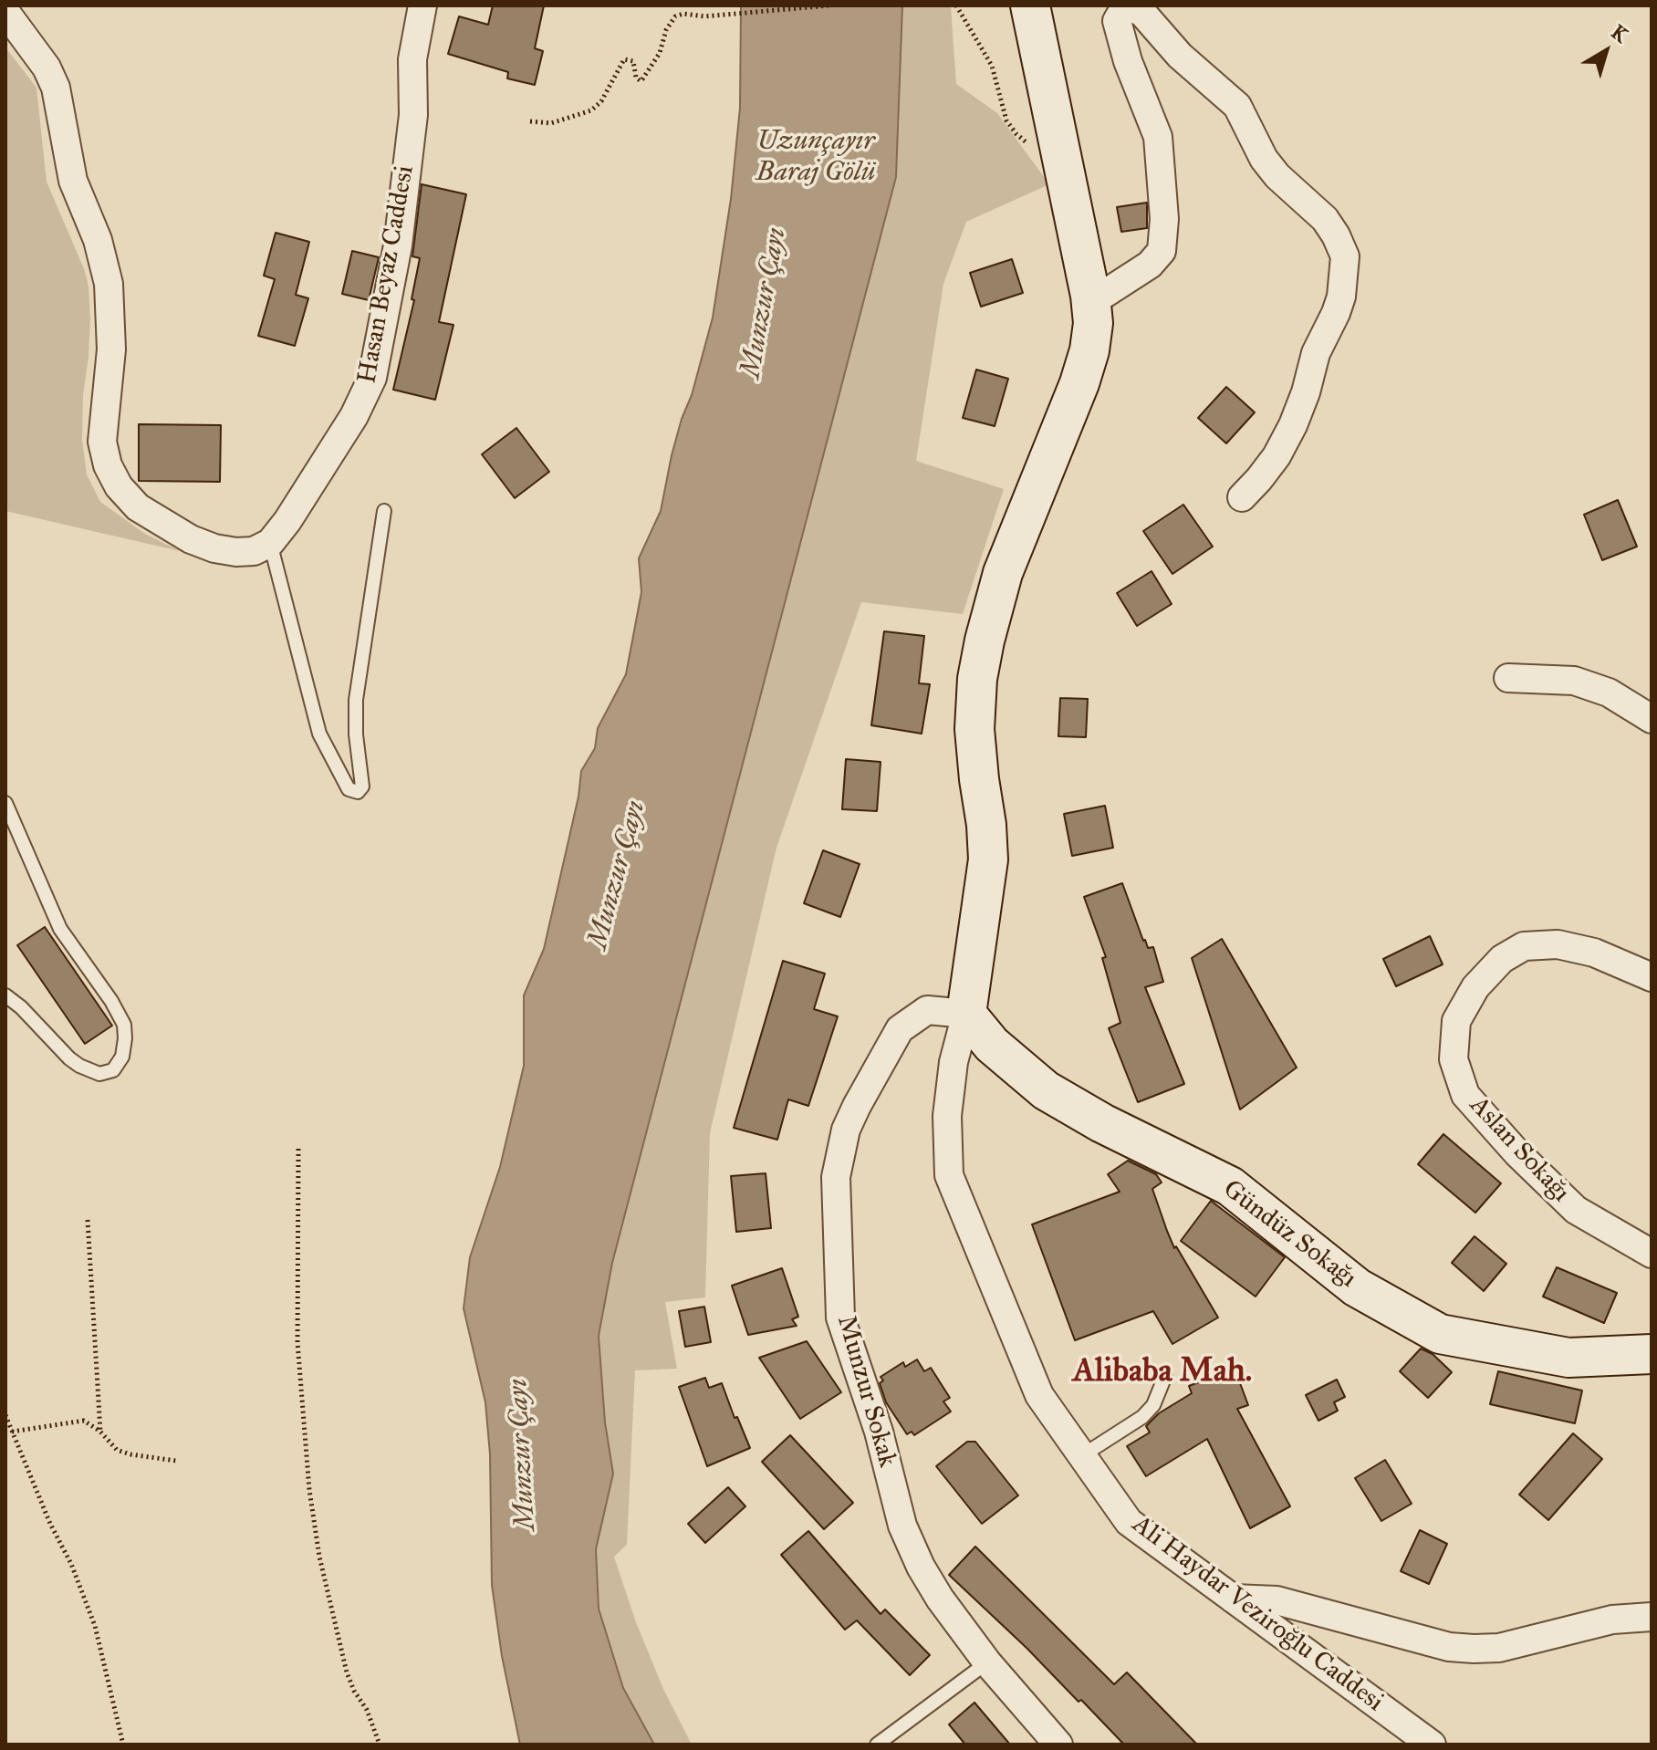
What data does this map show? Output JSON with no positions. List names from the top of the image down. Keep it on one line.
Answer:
{"streets":{"main road":["Gündüz Sokağı","Ali Haydar Veziroğlu Caddesi"],"street":["Hasan Beyaz Caddesi","Aslan Sokağı","Munzur Sokak"]},"crossings":[["Gündüz Sokağı","Munzur Sokak"],["Gündüz Sokağı","Ali Haydar Veziroğlu Caddesi"],["Munzur Sokak","Ali Haydar Veziroğlu Caddesi"]],"districts":["Alibaba Mah."],"water":["Uzunçayır Baraj Gölü","Munzur Çayı"],"north":"top right"}
